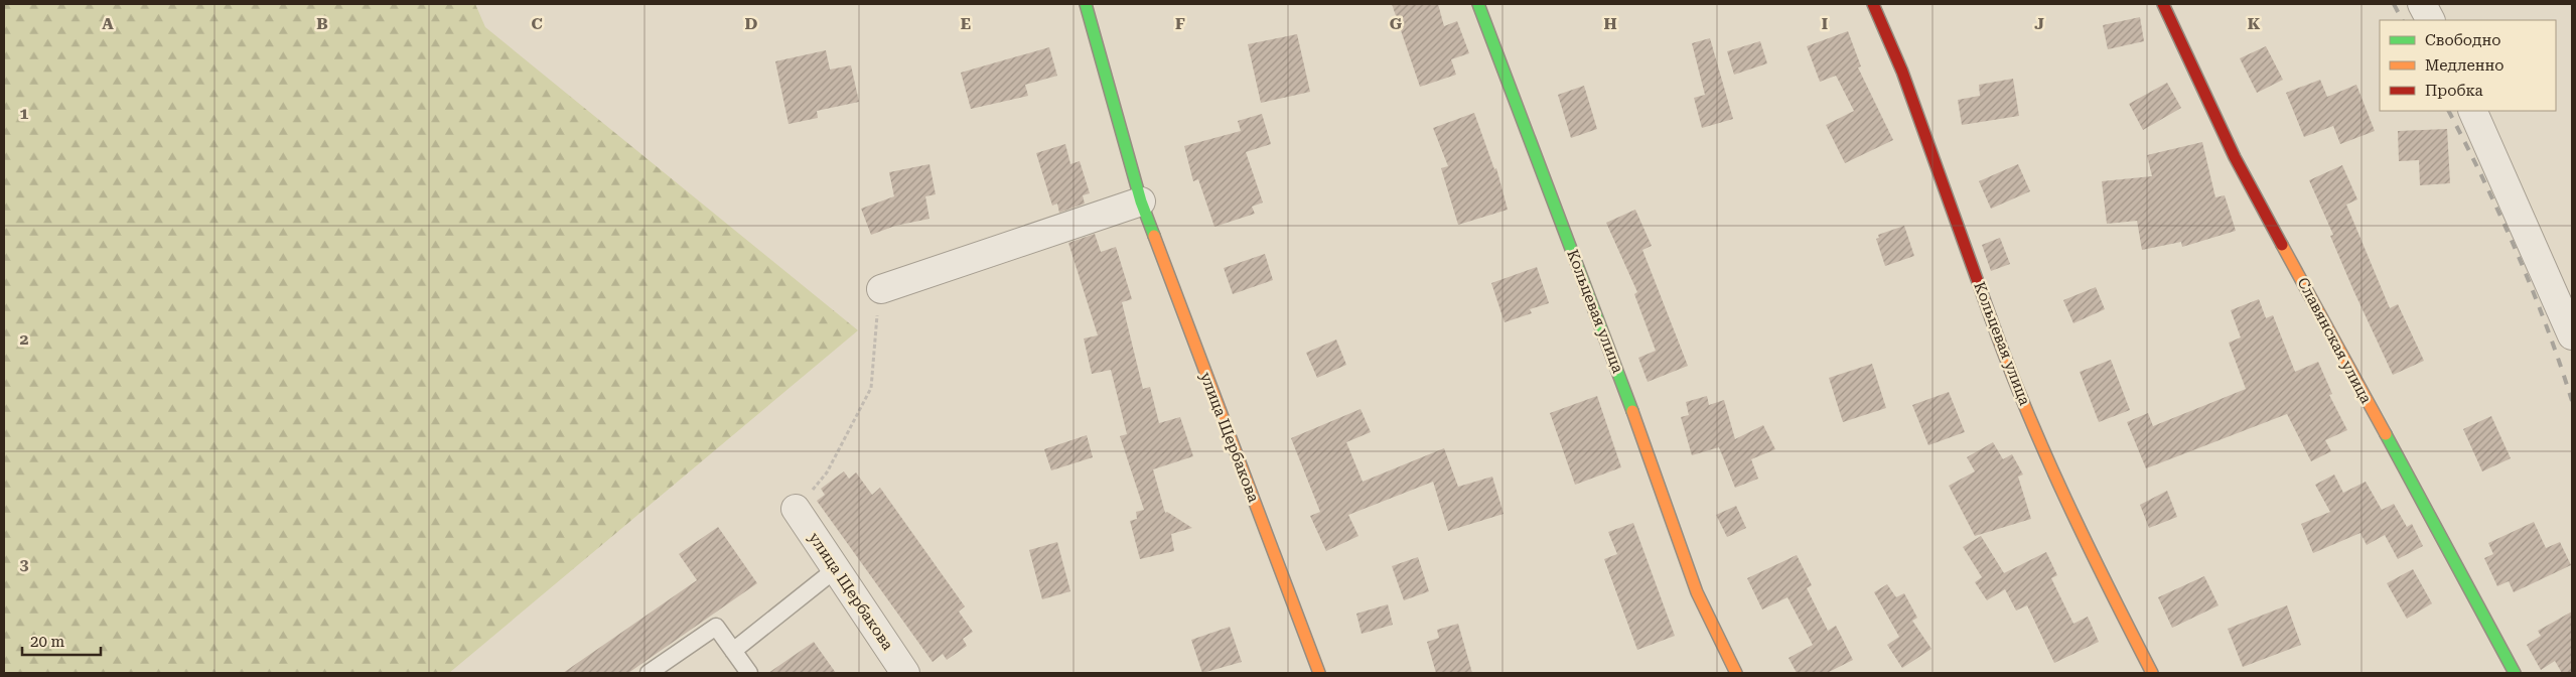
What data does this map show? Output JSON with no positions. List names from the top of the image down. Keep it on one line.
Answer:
{"streets":{"street":["Кольцевая улица","Славянская улица","улица Щербакова"]},"legend":["Свободно","Медленно","Пробка"],"scale_bar":"20 m","grid":{"columns":["A","B","C","D","E","F","G","H","I","J","K"],"rows":["1","2","3"]}}
